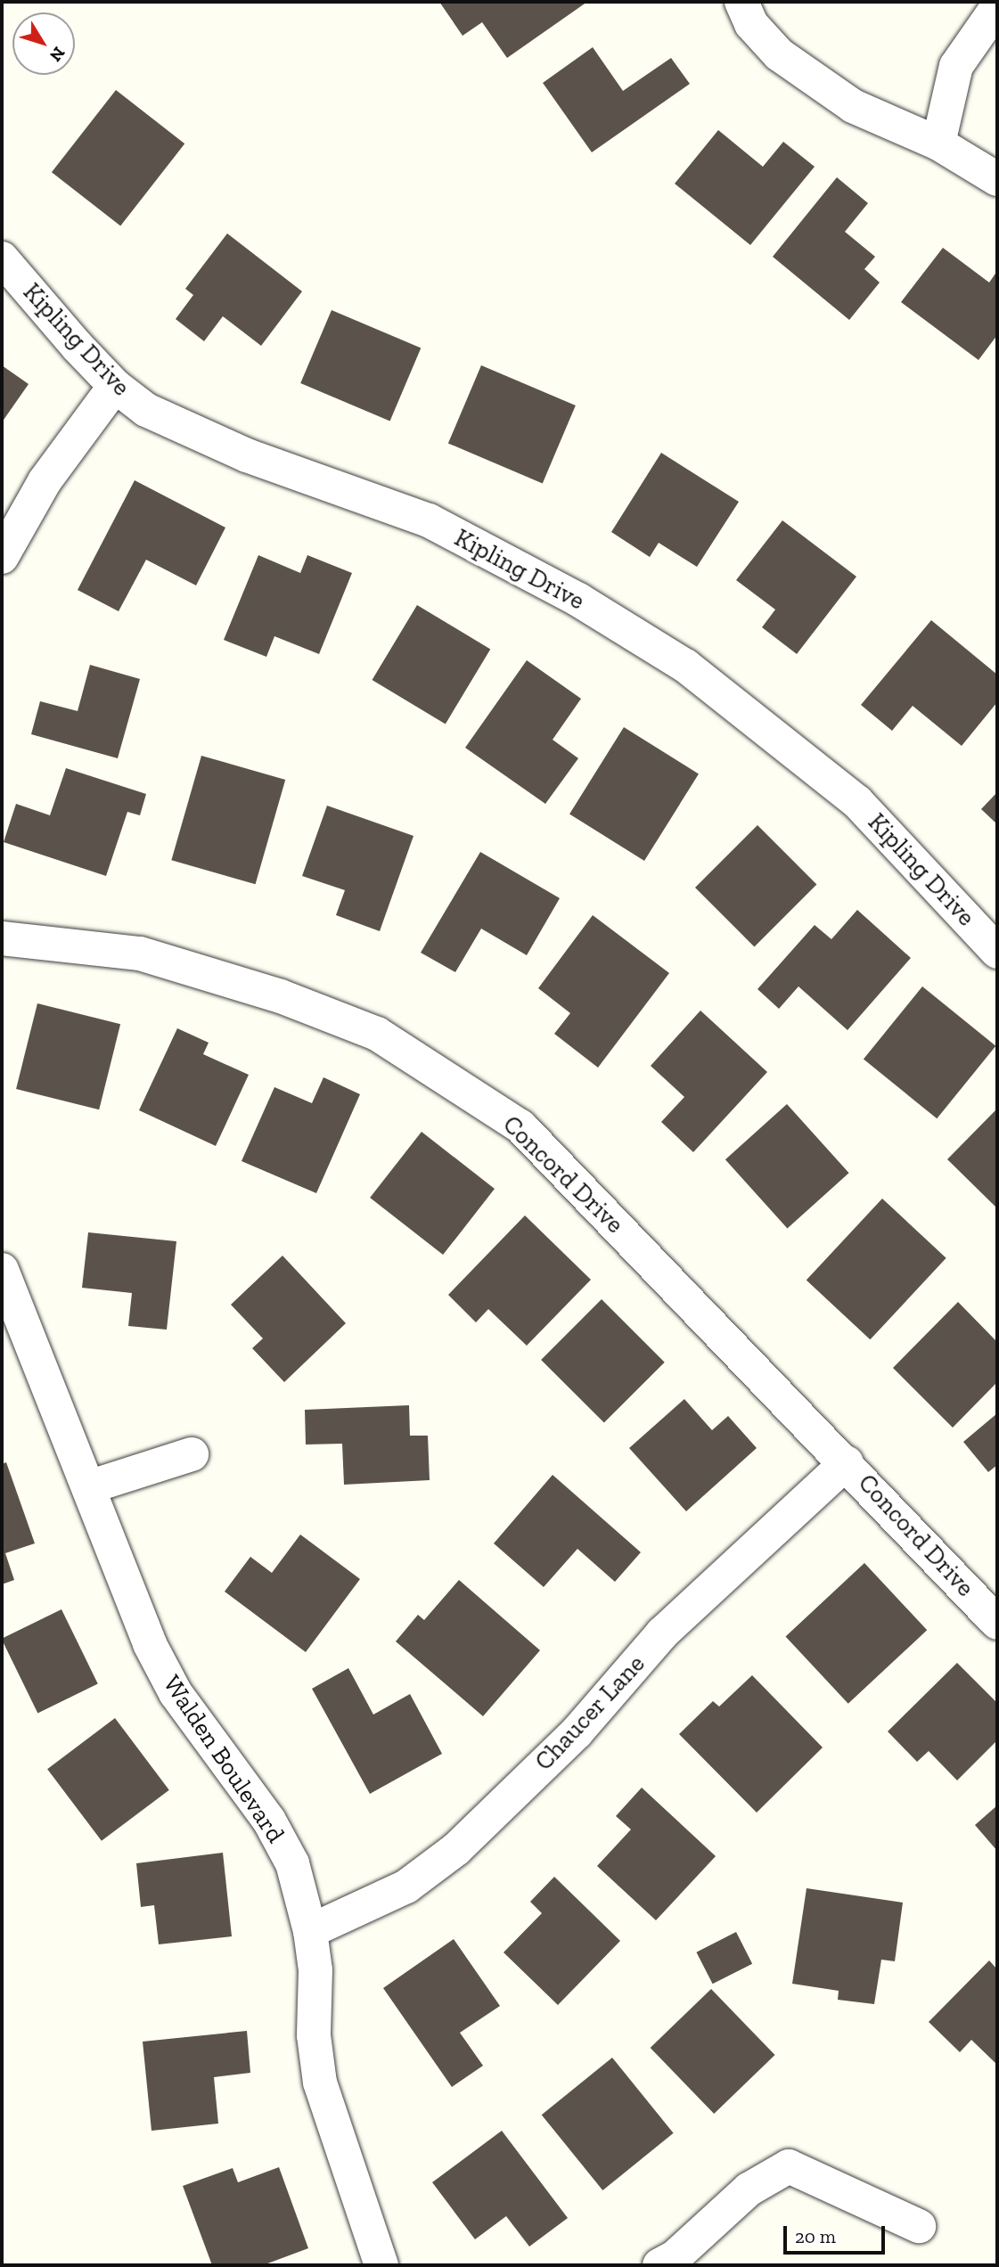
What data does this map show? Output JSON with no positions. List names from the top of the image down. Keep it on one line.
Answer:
{"streets":{"street":["Kipling Drive","Concord Drive","Chaucer Lane","Walden Boulevard"]},"crossings":[["Concord Drive","Chaucer Lane"],["Chaucer Lane","Walden Boulevard"]],"scale_bar":"20 m","north":"bottom right"}
